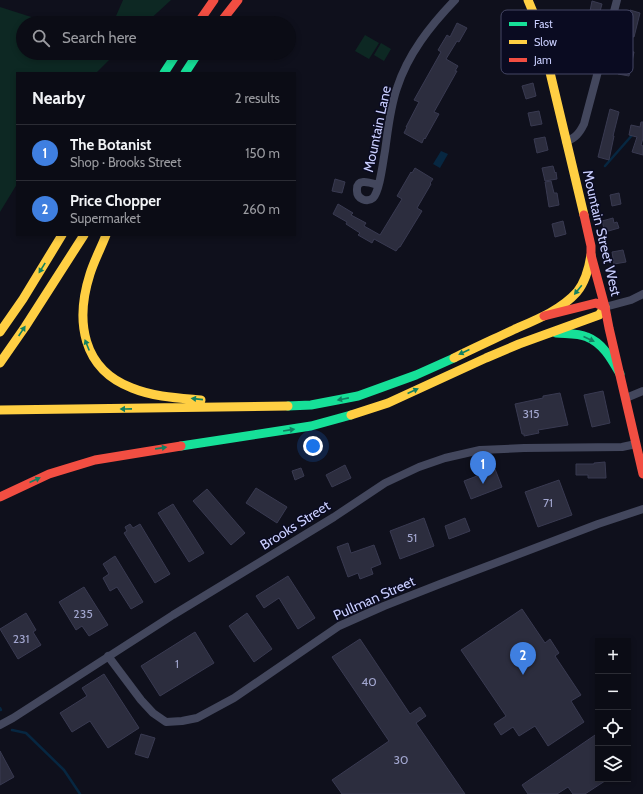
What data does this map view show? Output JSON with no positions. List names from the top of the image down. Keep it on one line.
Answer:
{"streets":{"main road":["Mountain Street West"],"street":["Mountain Lane","Brooks Street","Pullman Street"]},"crossings":[["Mountain Street West","Brooks Street"],["Brooks Street","Pullman Street"]],"house_numbers":["315","71","51","235","231","1","40","30"],"legend":["Fast","Slow","Jam"],"page":{"search":"Search here","heading":["Nearby","2 results"],"list":[{"mark":"1","name":"The Botanist","note":"Shop · Brooks Street","value":"150 m"},{"mark":"2","name":"Price Chopper","note":"Supermarket","value":"260 m"}],"pins":["1","2"],"map_buttons":["+","−"]}}
